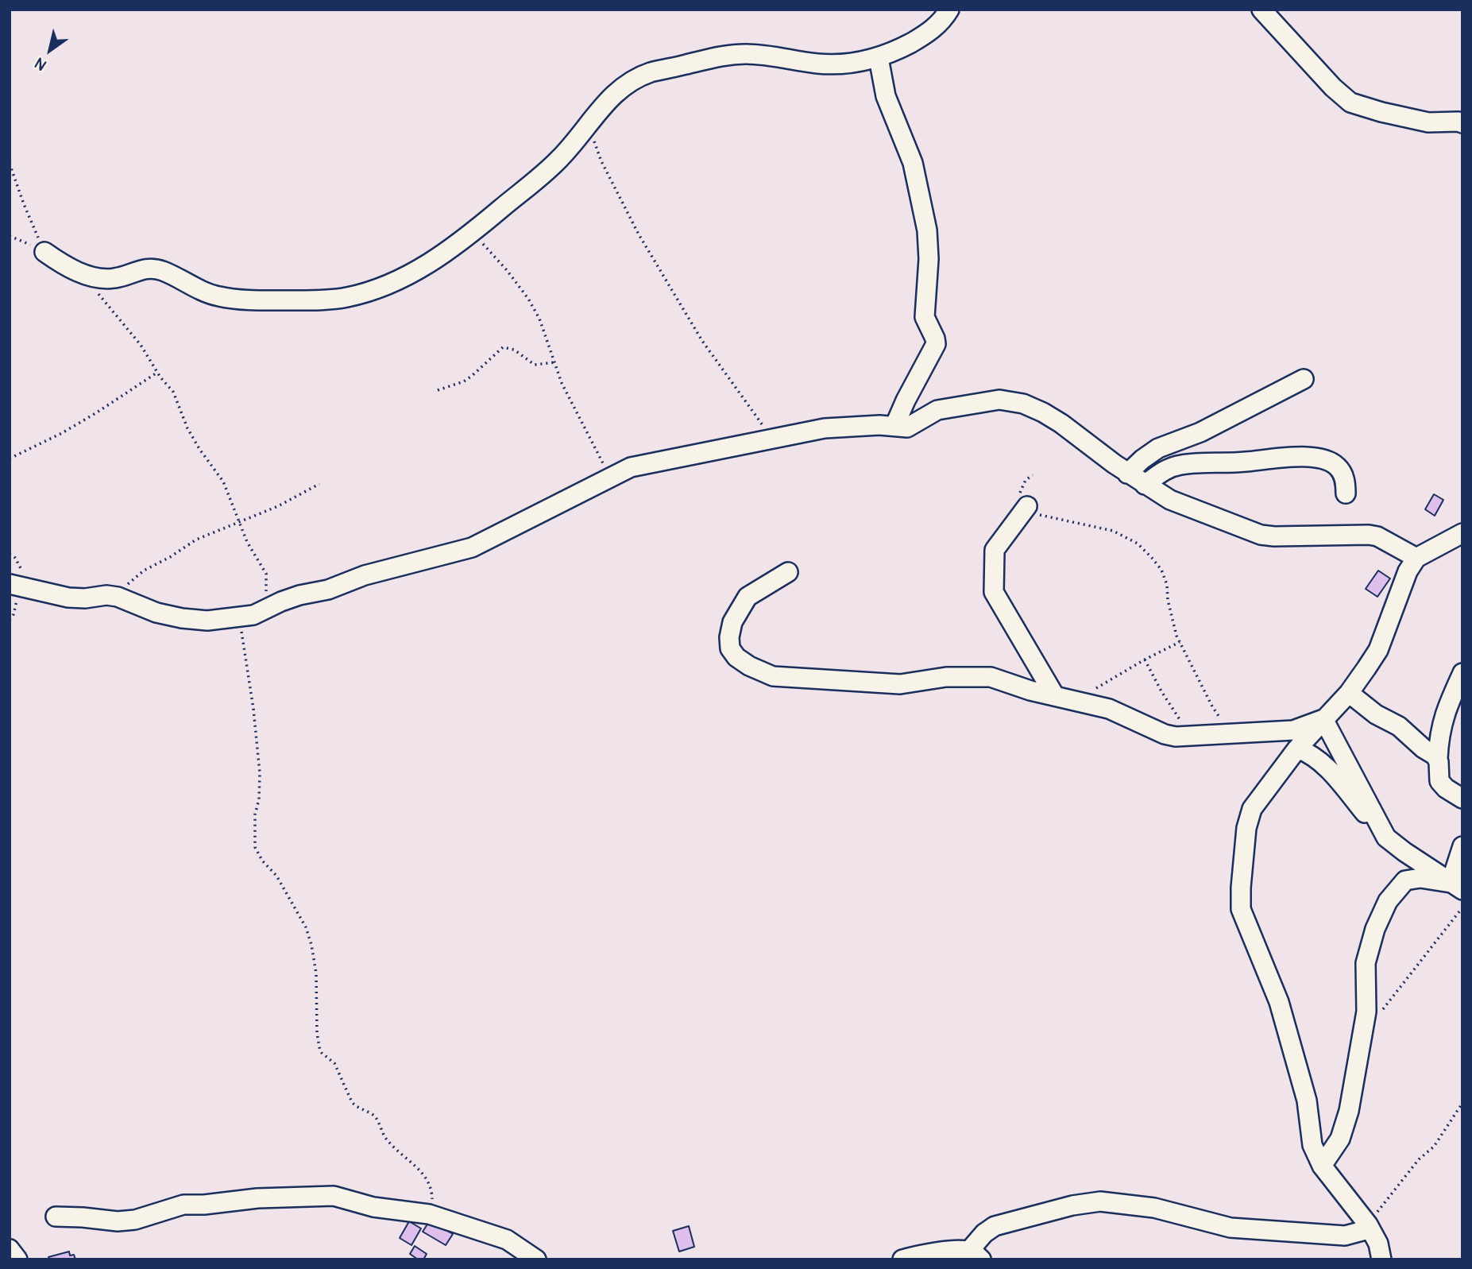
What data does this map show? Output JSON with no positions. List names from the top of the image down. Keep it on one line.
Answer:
{"north":"bottom left"}
